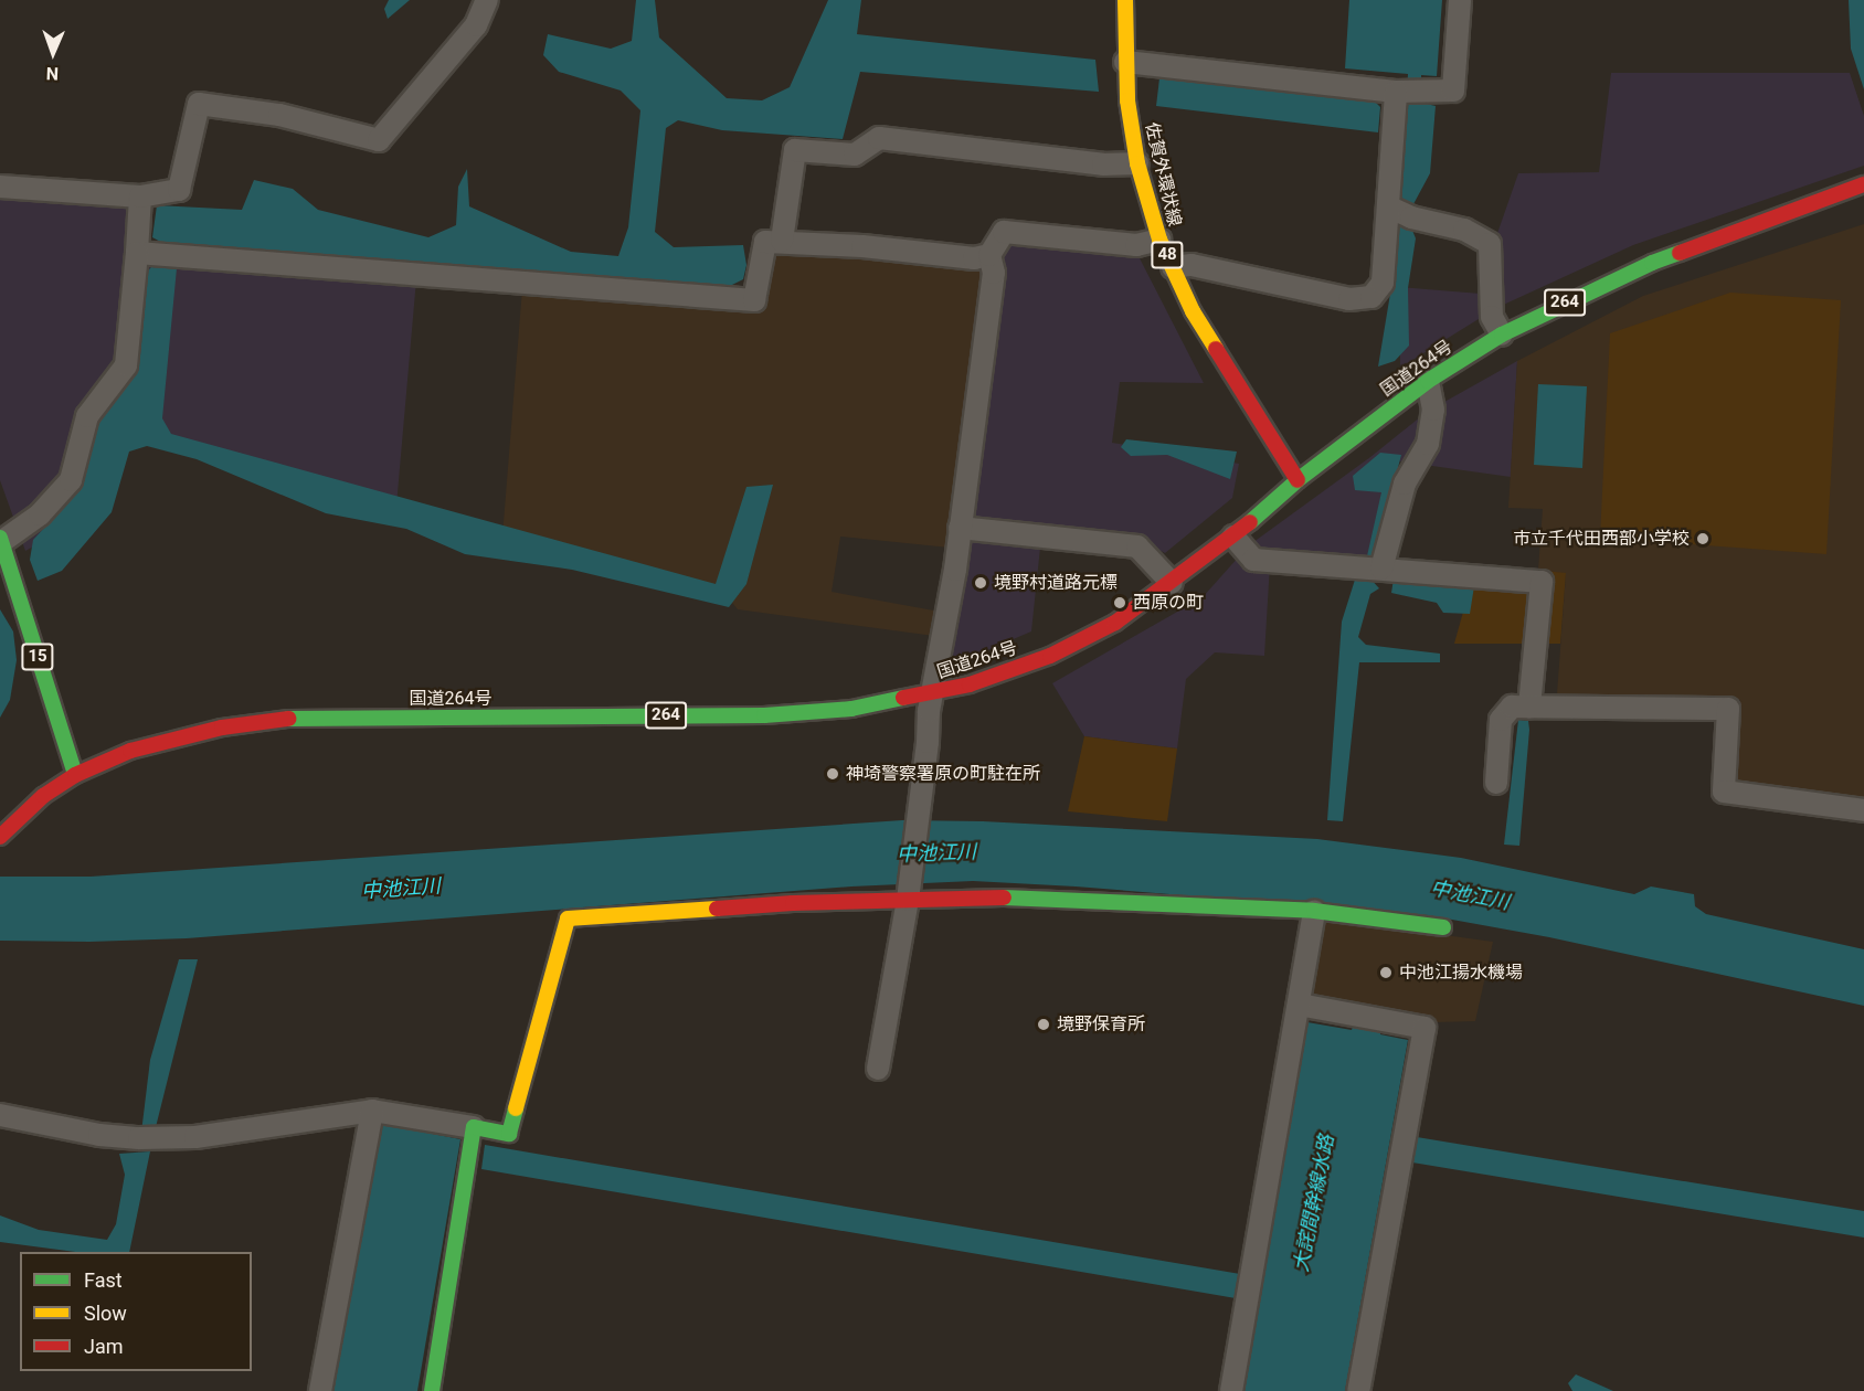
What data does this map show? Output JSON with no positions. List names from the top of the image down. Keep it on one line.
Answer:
{"streets":{"main road":["佐賀外環状線","48","264","国道264号","15"]},"crossings":[["佐賀外環状線","国道264号"],["国道264号","15"]],"water":["中池江川","大詫間幹線水路"],"places":["市立千代田西部小学校","境野村道路元標","西原の町","神埼警察署原の町駐在所","中池江揚水機場","境野保育所"],"legend":["Fast","Slow","Jam"],"north":"bottom"}
